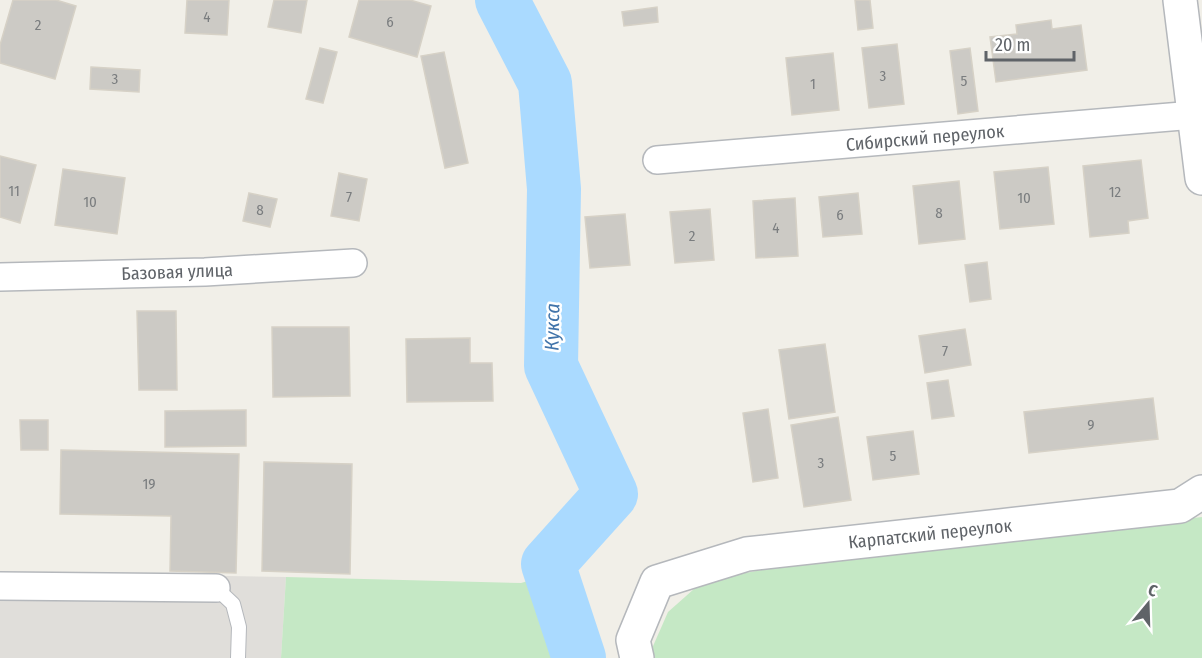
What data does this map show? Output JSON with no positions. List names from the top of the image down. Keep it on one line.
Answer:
{"streets":{"street":["Сибирский переулок","Базовая улица","Карпатский переулок"]},"water":["Кукса"],"house_numbers":["4","6","2","3","3","5","1","11","12","7","10","10","8","8","6","4","2","7","9","5","3","19"],"scale_bar":"20 m","north":"top"}
